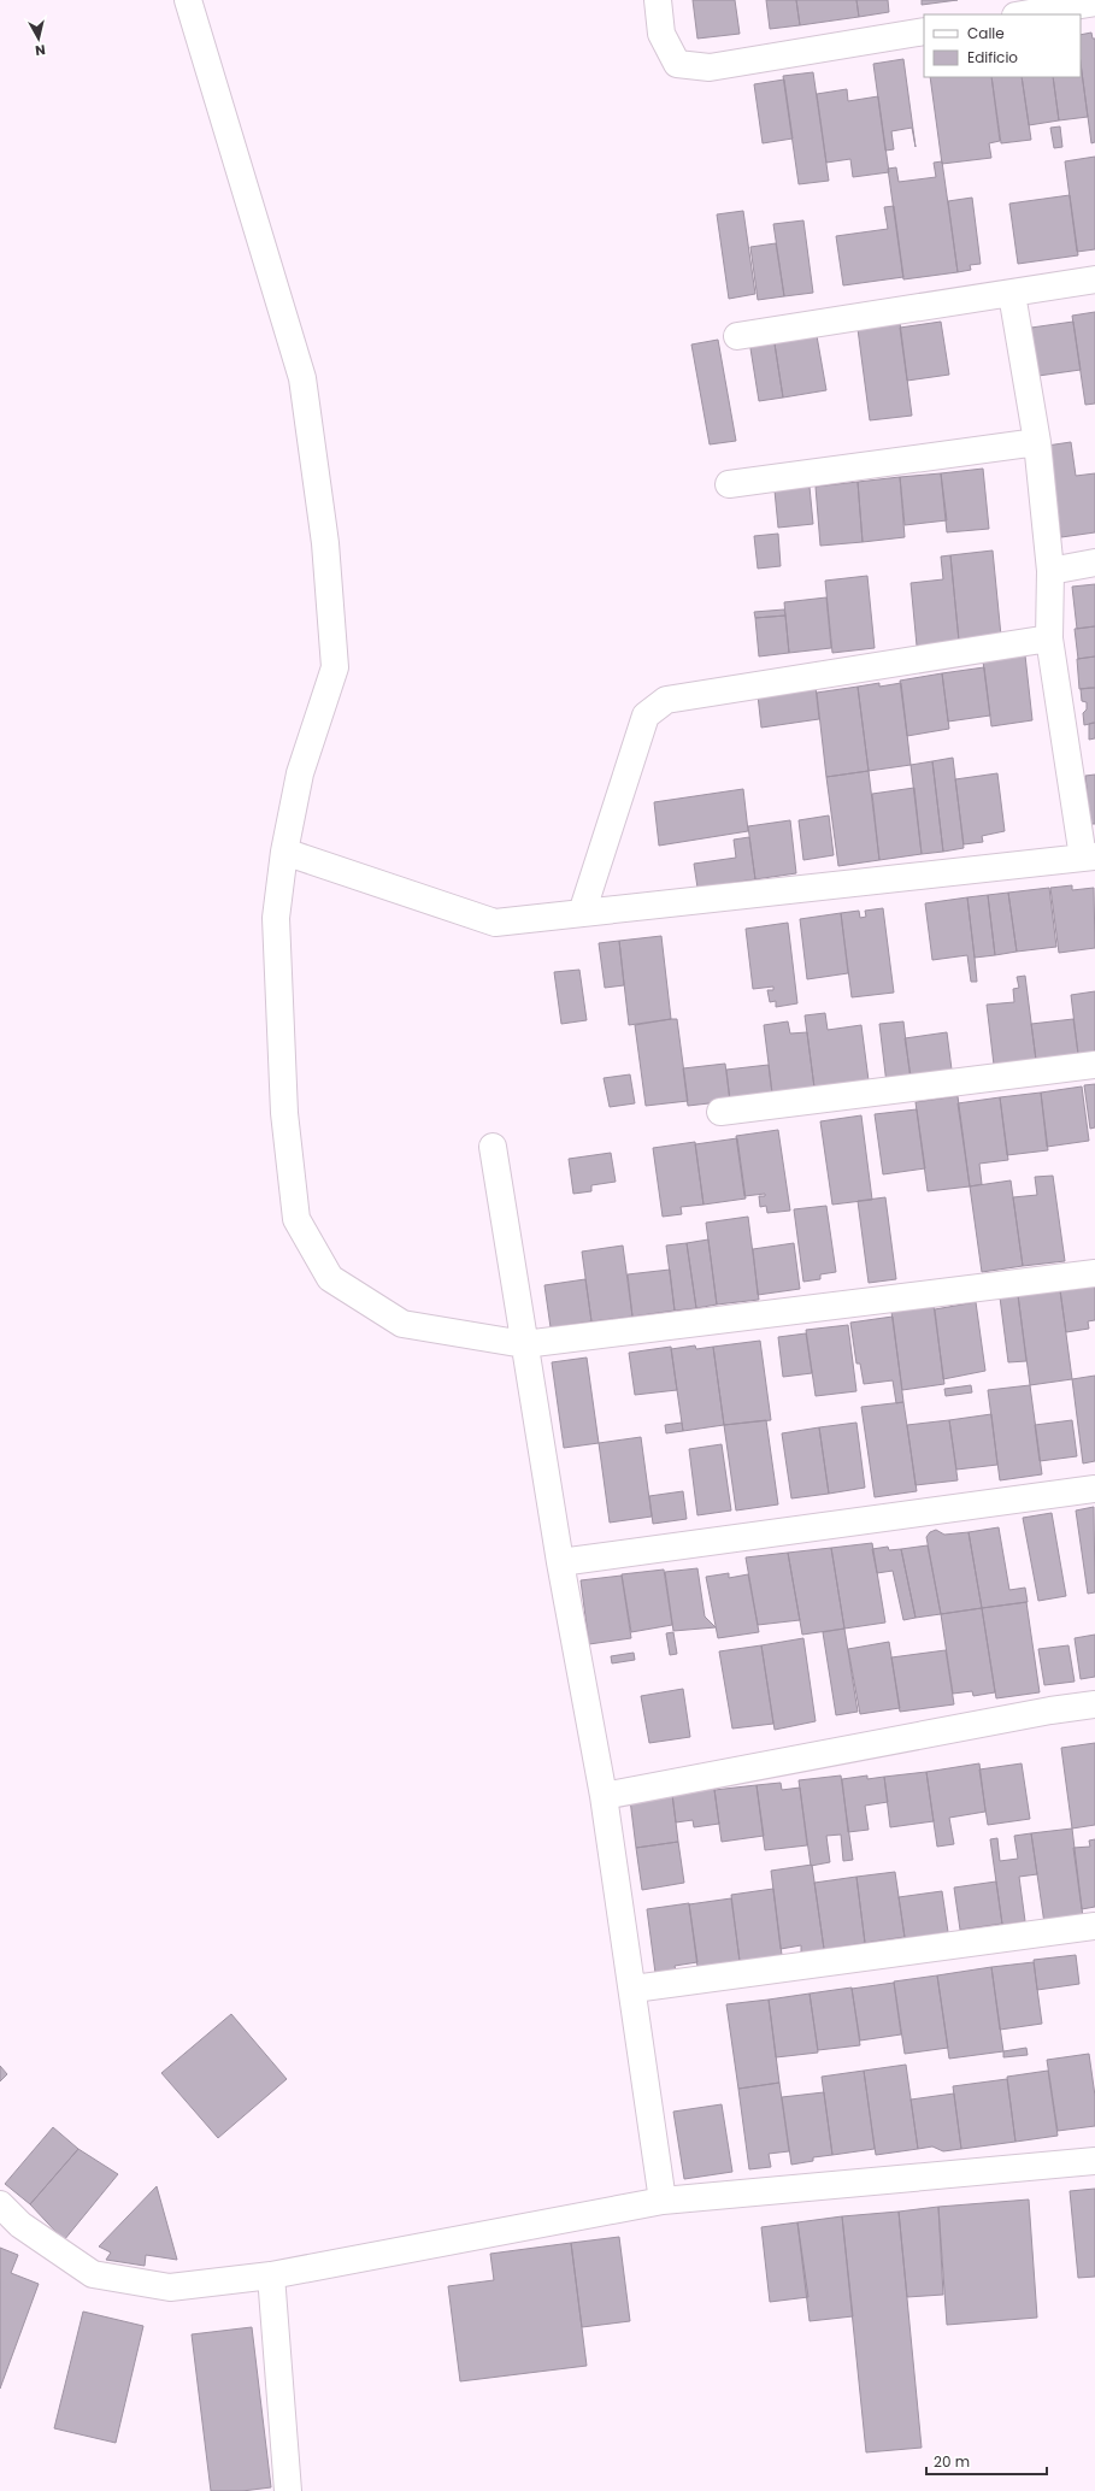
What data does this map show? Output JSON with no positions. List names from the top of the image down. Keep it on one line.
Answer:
{"legend":["Calle","Edificio"],"scale_bar":"20 m","north":"bottom"}
